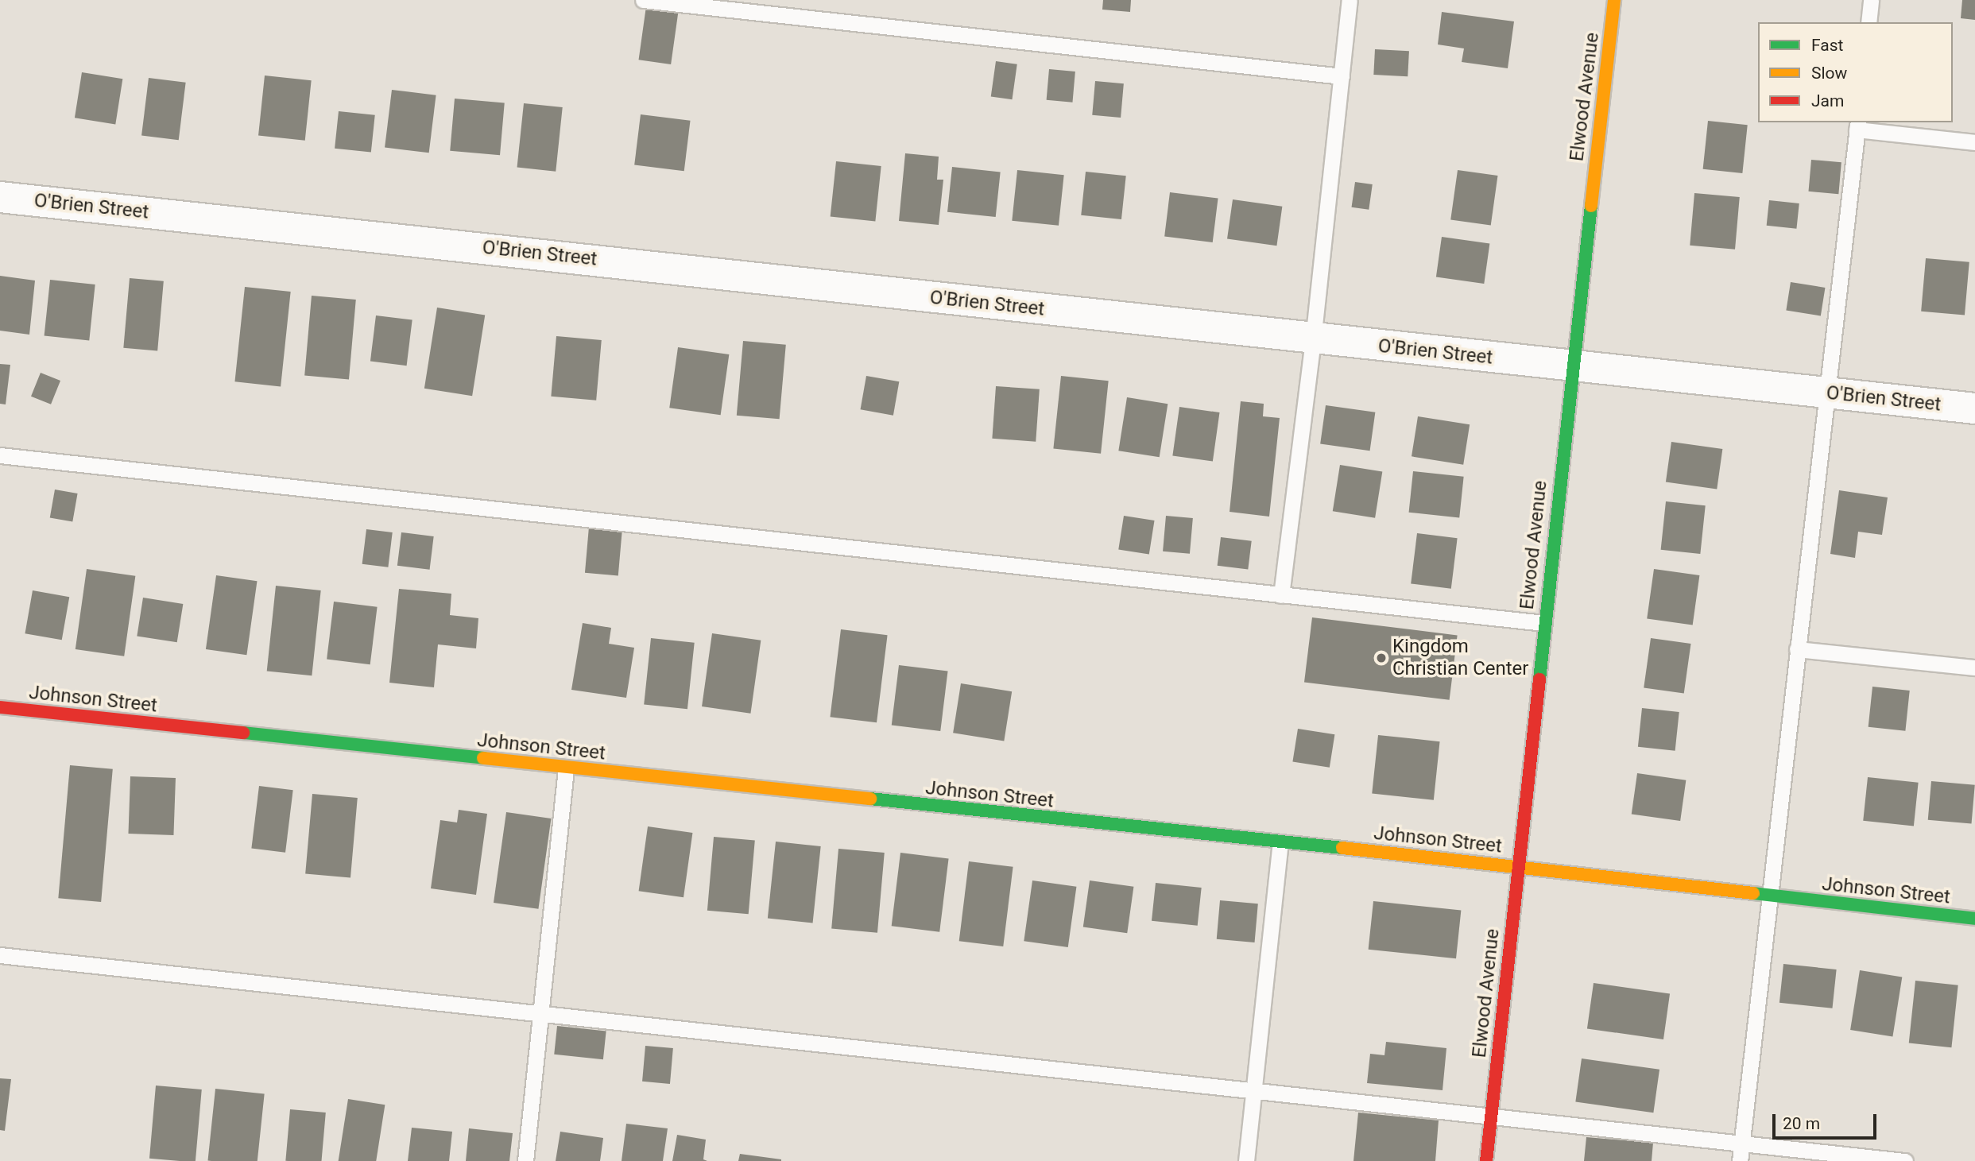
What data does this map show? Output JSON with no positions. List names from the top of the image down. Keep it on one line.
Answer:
{"streets":{"street":["Elwood Avenue","O'Brien Street","Johnson Street"]},"crossings":[["Elwood Avenue","O'Brien Street"],["Elwood Avenue","Johnson Street"]],"places":["Kingdom Christian Center"],"legend":["Fast","Slow","Jam"],"scale_bar":"20 m"}
